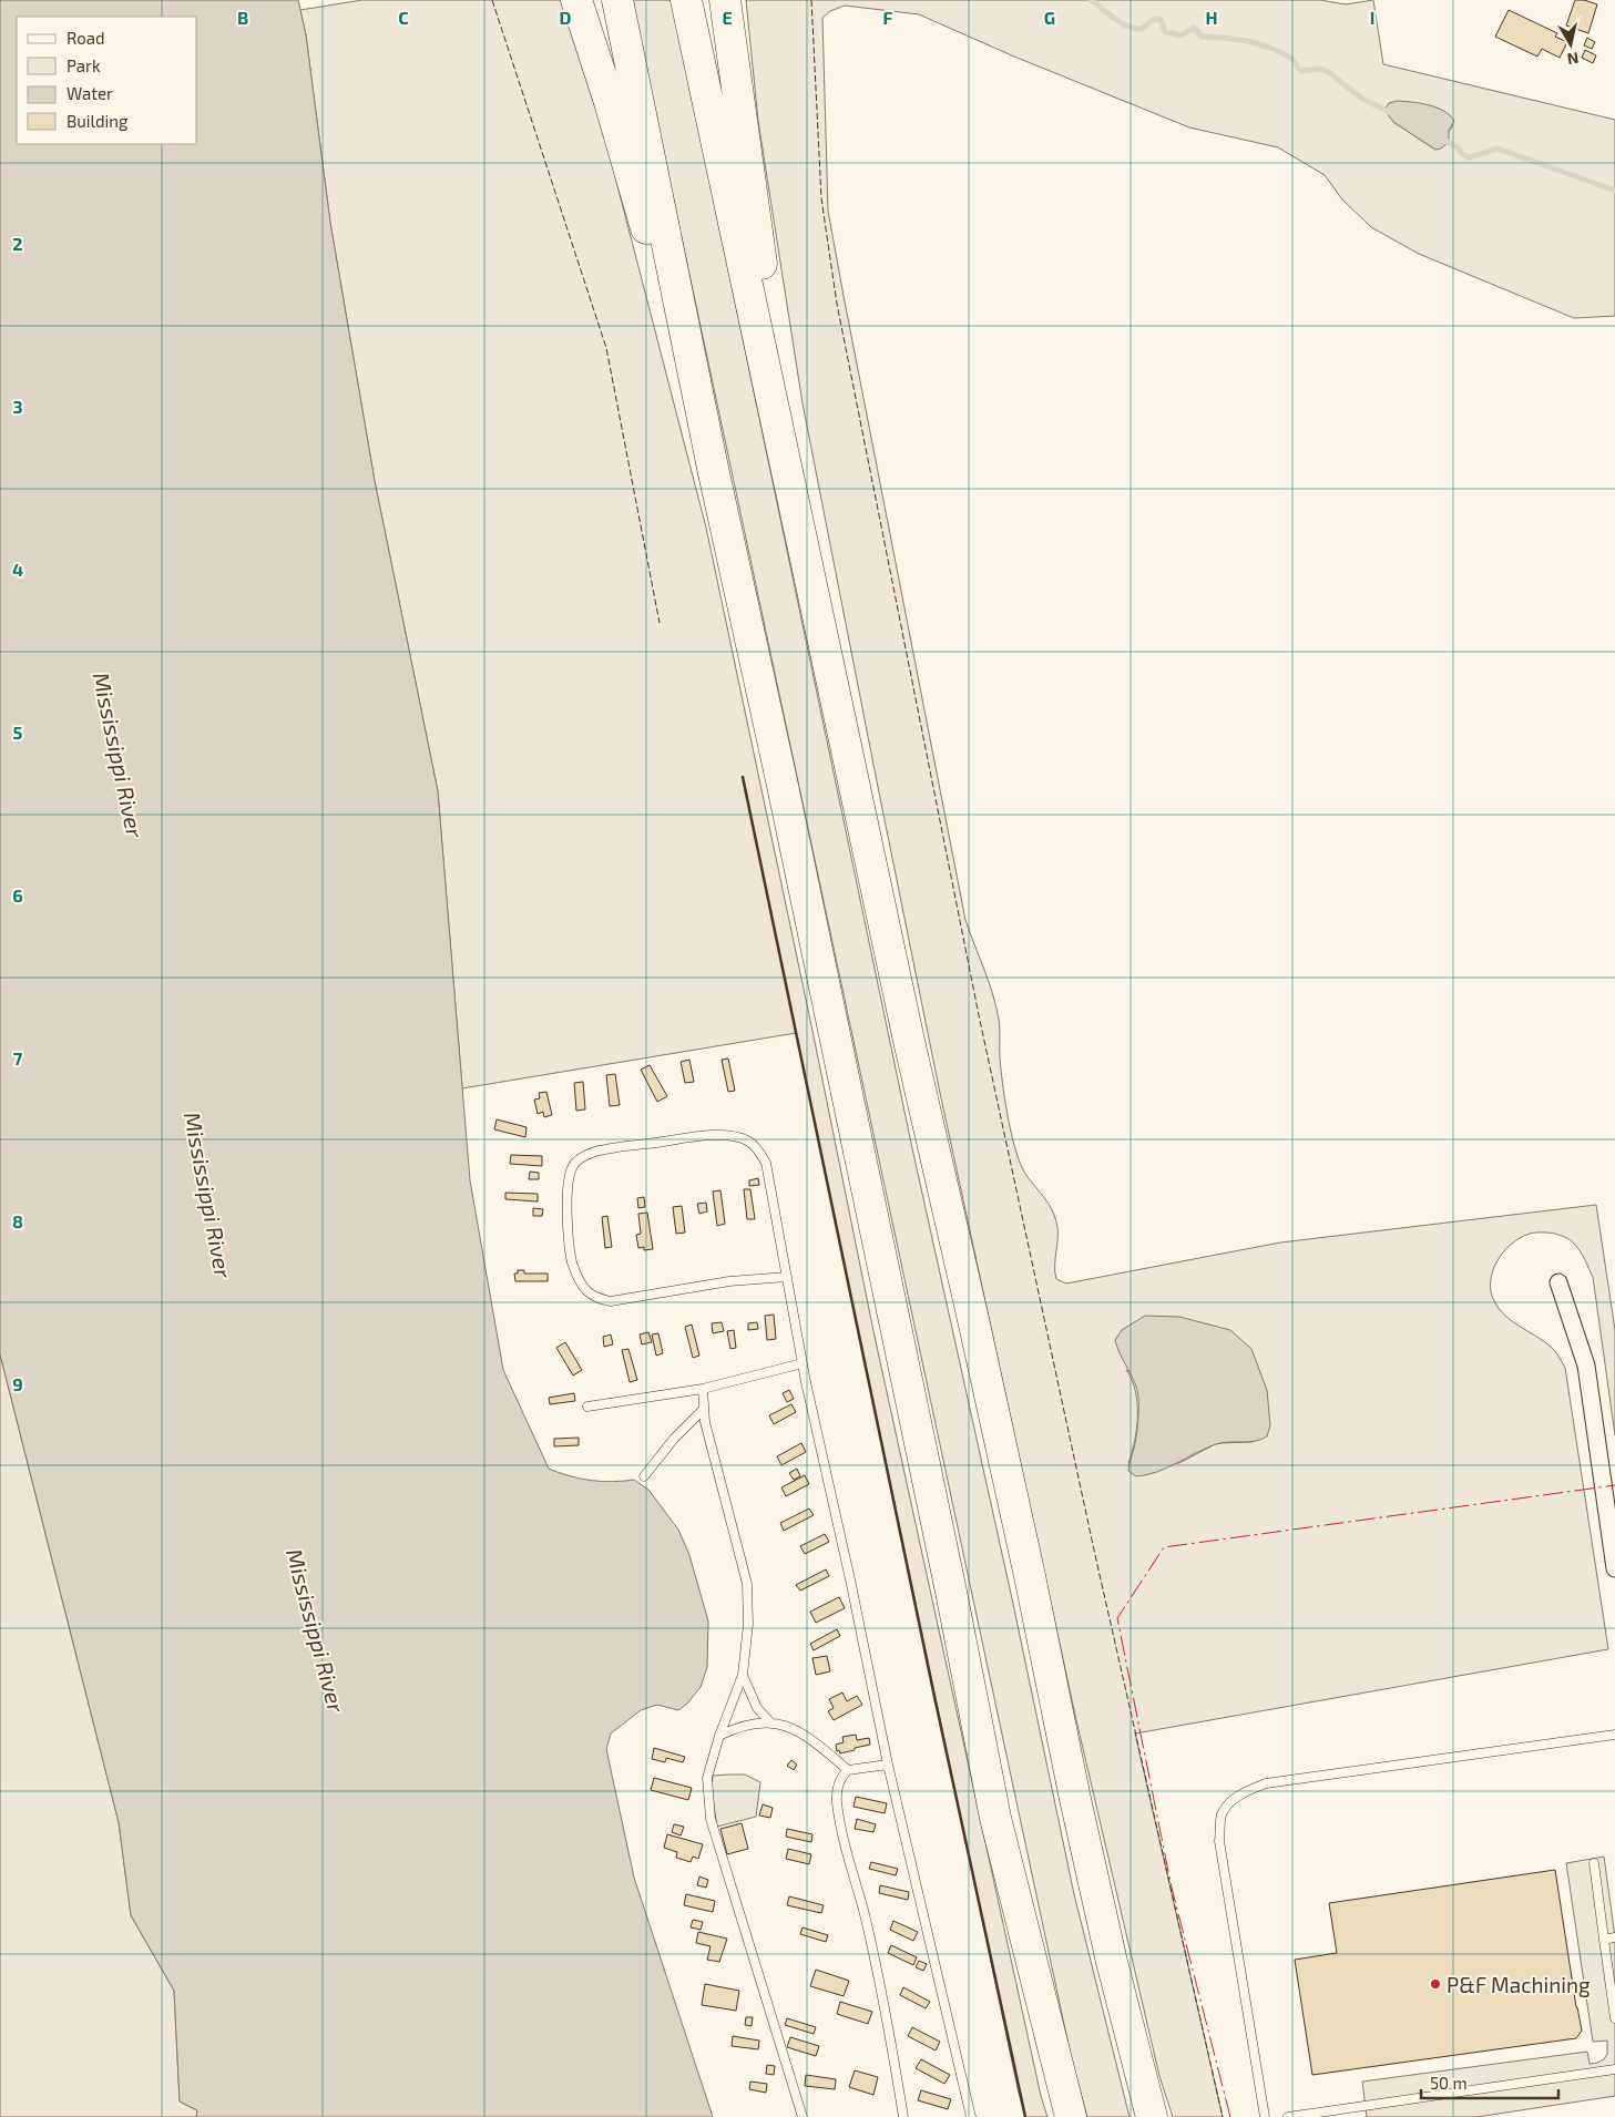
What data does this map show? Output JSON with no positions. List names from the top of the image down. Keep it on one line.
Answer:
{"water":["Mississippi River"],"places":["P&F Machining"],"legend":["Road","Park","Water","Building"],"scale_bar":"50 m","north":"bottom","grid":{"columns":["B","C","D","E","F","G","H","I"],"rows":["2","3","4","5","6","7","8","9"]}}
